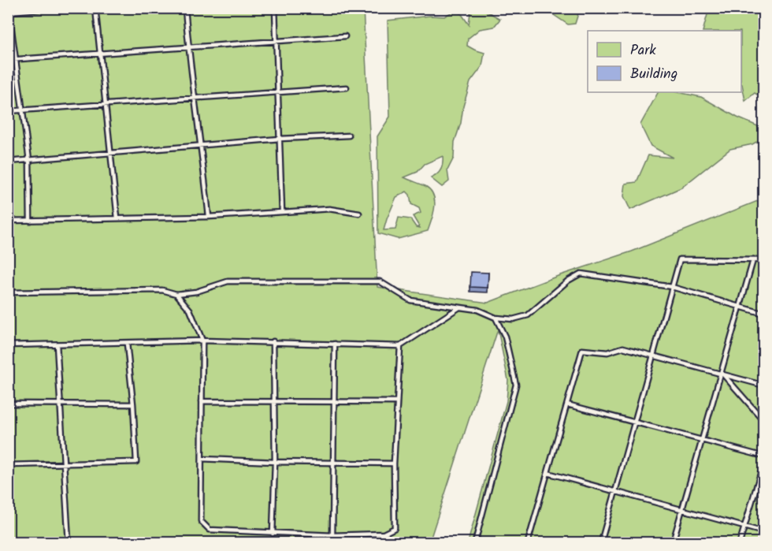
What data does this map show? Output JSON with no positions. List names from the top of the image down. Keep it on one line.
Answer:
{"legend":["Park","Building"]}
